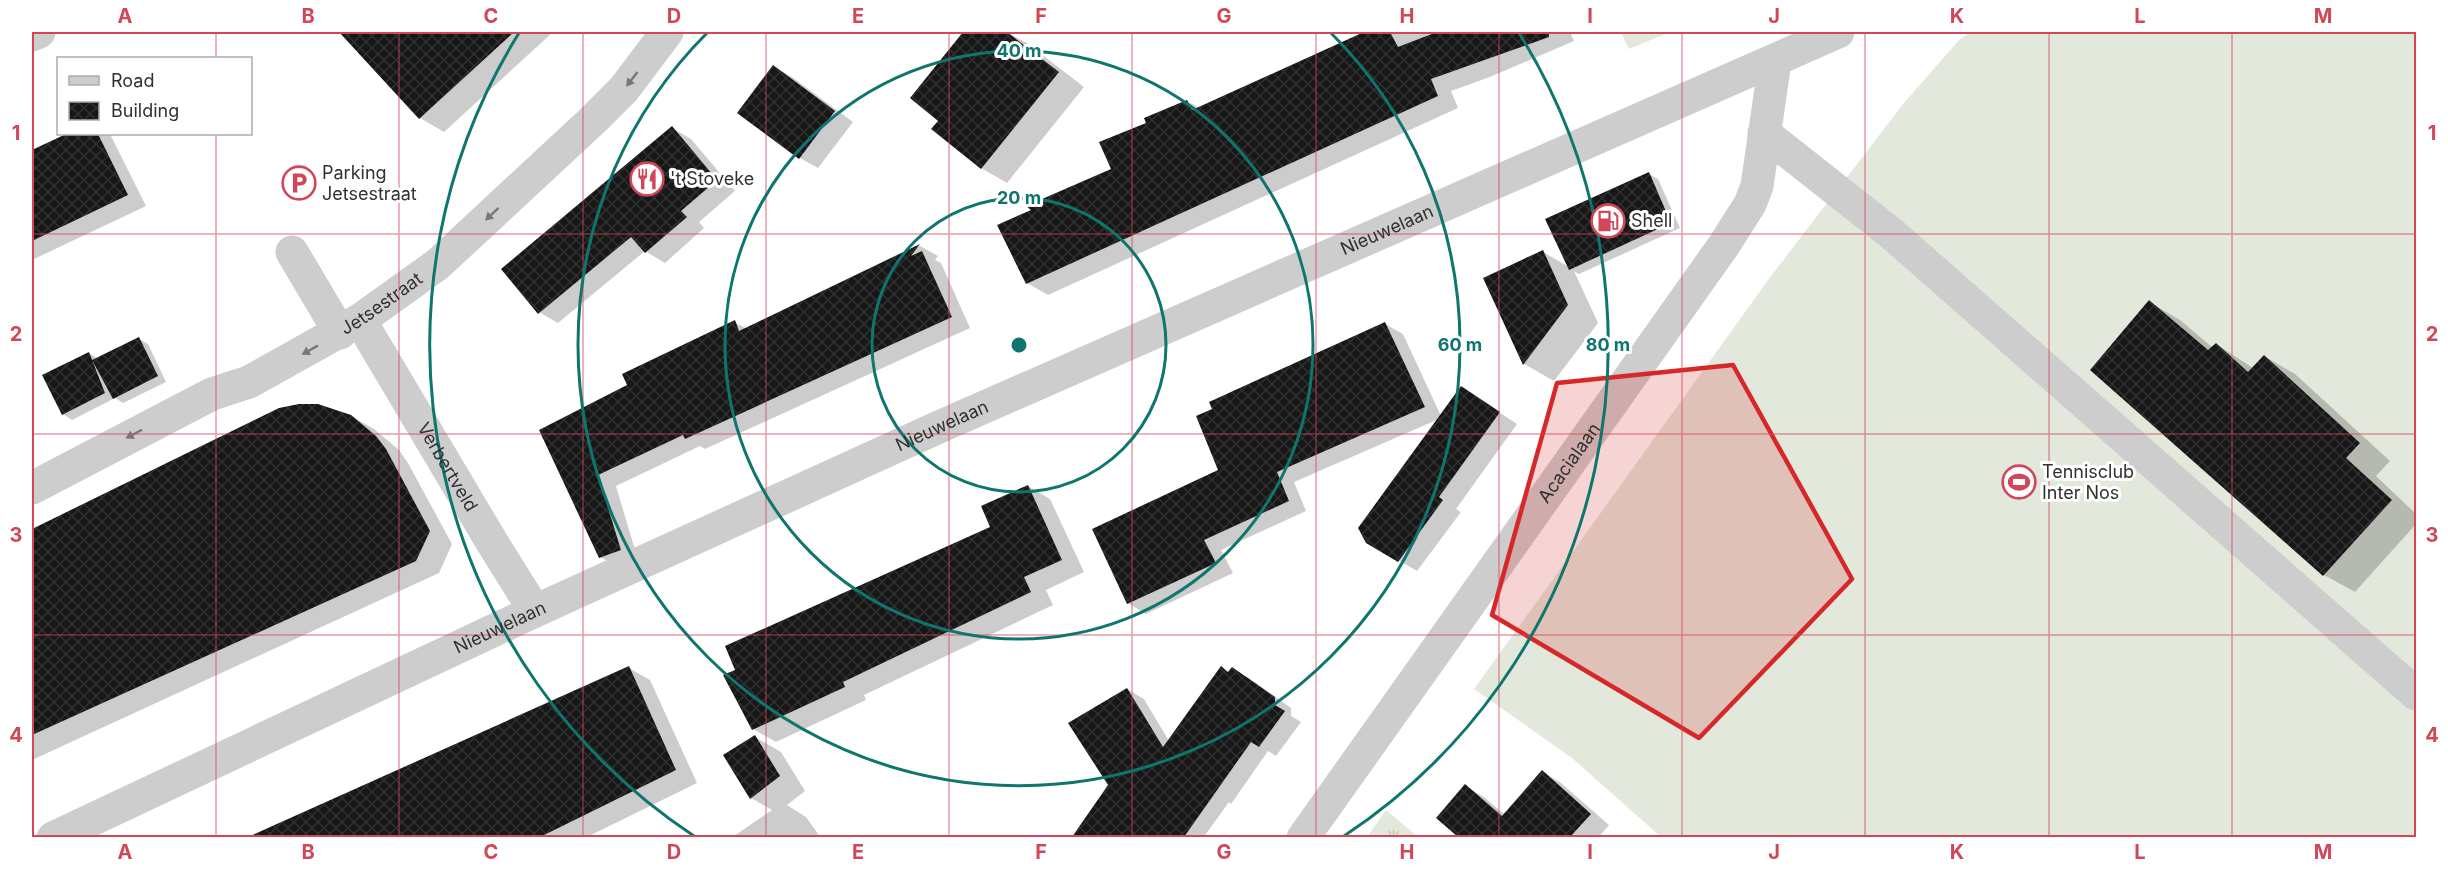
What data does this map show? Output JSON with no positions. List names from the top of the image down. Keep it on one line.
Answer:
{"streets":{"street":["Nieuwelaan","Jetsestraat","Acacialaan","Verbertveld"]},"crossings":[["Nieuwelaan","Acacialaan"],["Nieuwelaan","Verbertveld"],["Jetsestraat","Verbertveld"]],"one_way":["Jetsestraat"],"places":{"restaurant":["'t Stoveke"],"parking":["Parking Jetsestraat"],"fuel station":["Shell"],"sports":["Tennisclub Inter Nos"]},"legend":["Road","Building"],"grid":{"columns":["A","B","C","D","E","F","G","H","I","J","K","L","M"],"rows":["1","2","3","4"]},"rings":["40 m","20 m","60 m","80 m"]}
